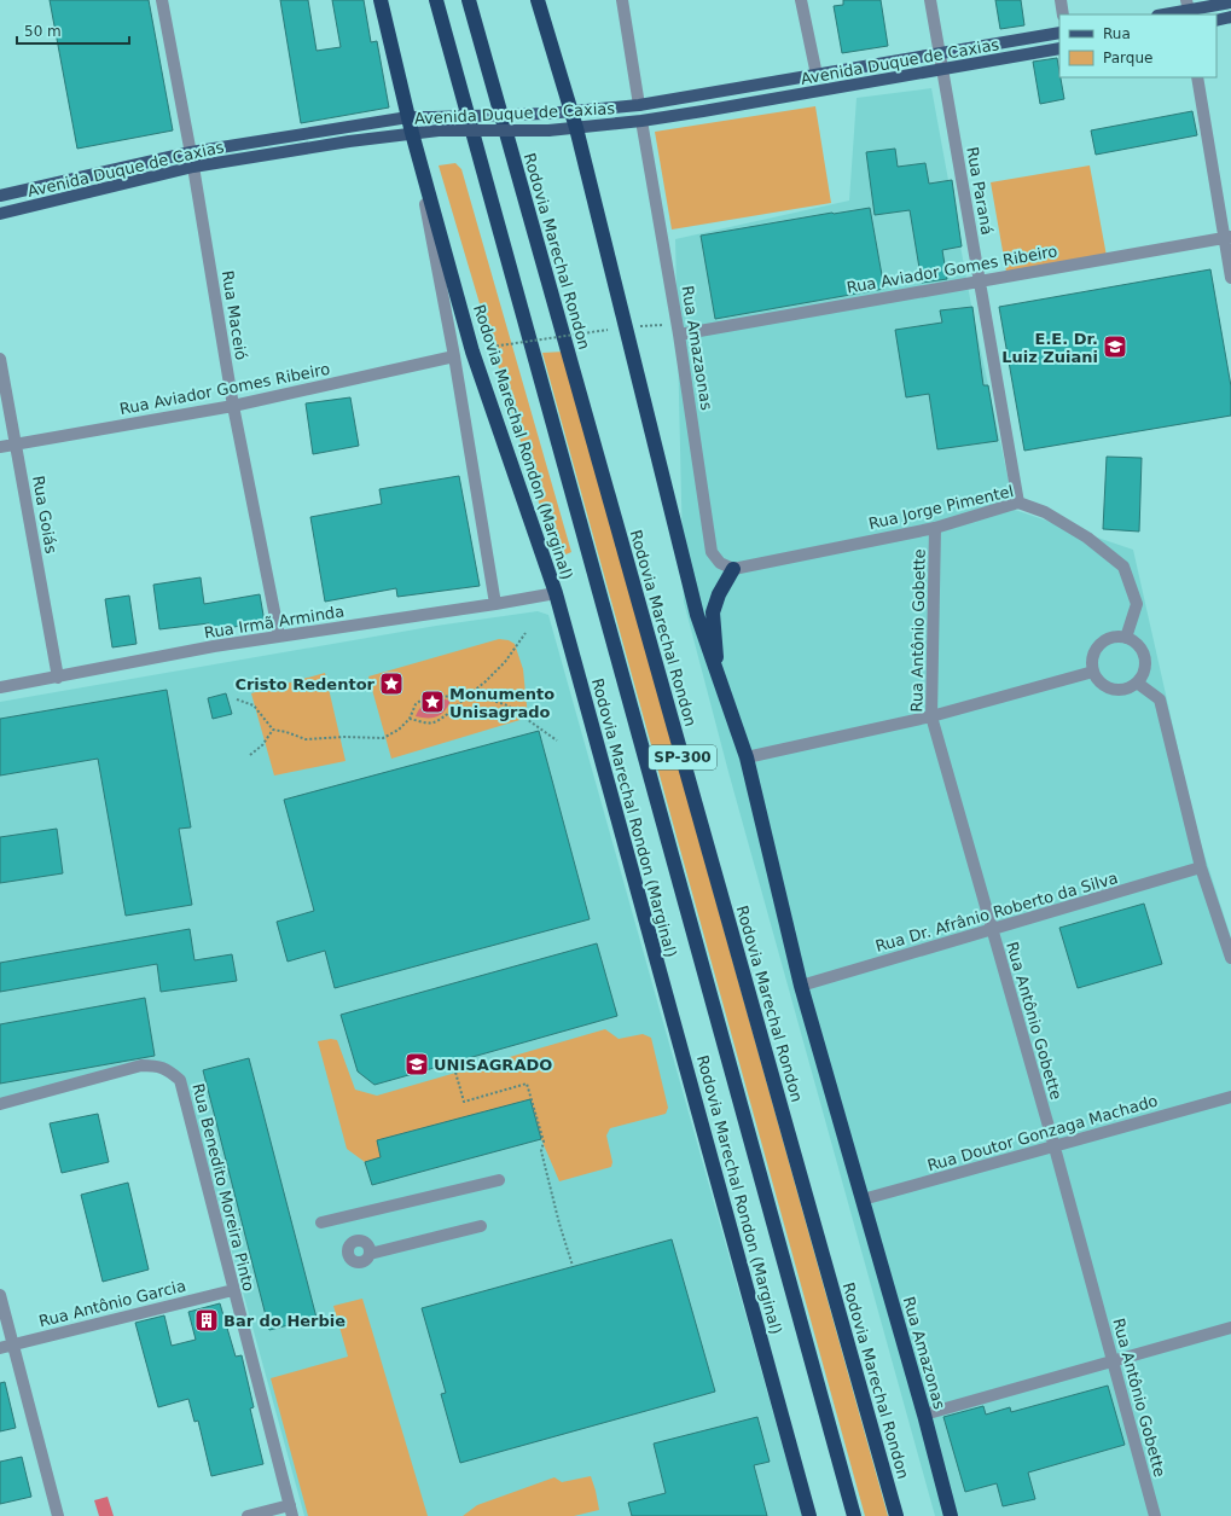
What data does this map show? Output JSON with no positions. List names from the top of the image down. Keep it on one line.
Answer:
{"streets":{"highway":["Rodovia Marechal Rondon","Rodovia Marechal Rondon (Marginal)","SP-300","Rua Amazonas"],"main road":["Avenida Duque de Caxias"],"street":["Rua Paraná","Rua Aviador Gomes Ribeiro","Rua Maceió","Rua Amazaonas","Rua Jorge Pimentel","Rua Goiás","Rua Irmã Arminda","Rua Antônio Gobette","Rua Dr. Afrânio Roberto da Silva","Rua Doutor Gonzaga Machado","Rua Benedito Moreira Pinto","Rua Antônio Garcia"]},"crossings":[["Avenida Duque de Caxias","Rua Paraná"],["Avenida Duque de Caxias","Rua Maceió"],["Avenida Duque de Caxias","Rua Amazaonas"],["Avenida Duque de Caxias","Rodovia Marechal Rondon (Marginal)"],["Rua Paraná","Rua Aviador Gomes Ribeiro"],["Rua Paraná","Rua Jorge Pimentel"],["Rua Aviador Gomes Ribeiro","Rua Maceió"],["Rua Aviador Gomes Ribeiro","Rua Amazaonas"],["Rua Aviador Gomes Ribeiro","Rua Goiás"],["Rua Maceió","Rua Irmã Arminda"],["Rua Amazaonas","Rua Jorge Pimentel"],["Rodovia Marechal Rondon (Marginal)","Rua Irmã Arminda"],["Rua Jorge Pimentel","Rua Antônio Gobette"],["Rua Goiás","Rua Irmã Arminda"],["Rua Antônio Gobette","Rua Dr. Afrânio Roberto da Silva"],["Rua Antônio Gobette","Rua Doutor Gonzaga Machado"],["Rua Doutor Gonzaga Machado","Rua Amazonas"],["Rua Benedito Moreira Pinto","Rua Antônio Garcia"]],"places":{"school or university":["E.E. Dr. Luiz Zuiani","UNISAGRADO"],"place":["Cristo Redentor","Monumento Unisagrado"],"building":["Bar do Herbie"]},"legend":["Rua","Parque"],"scale_bar":"50 m"}
